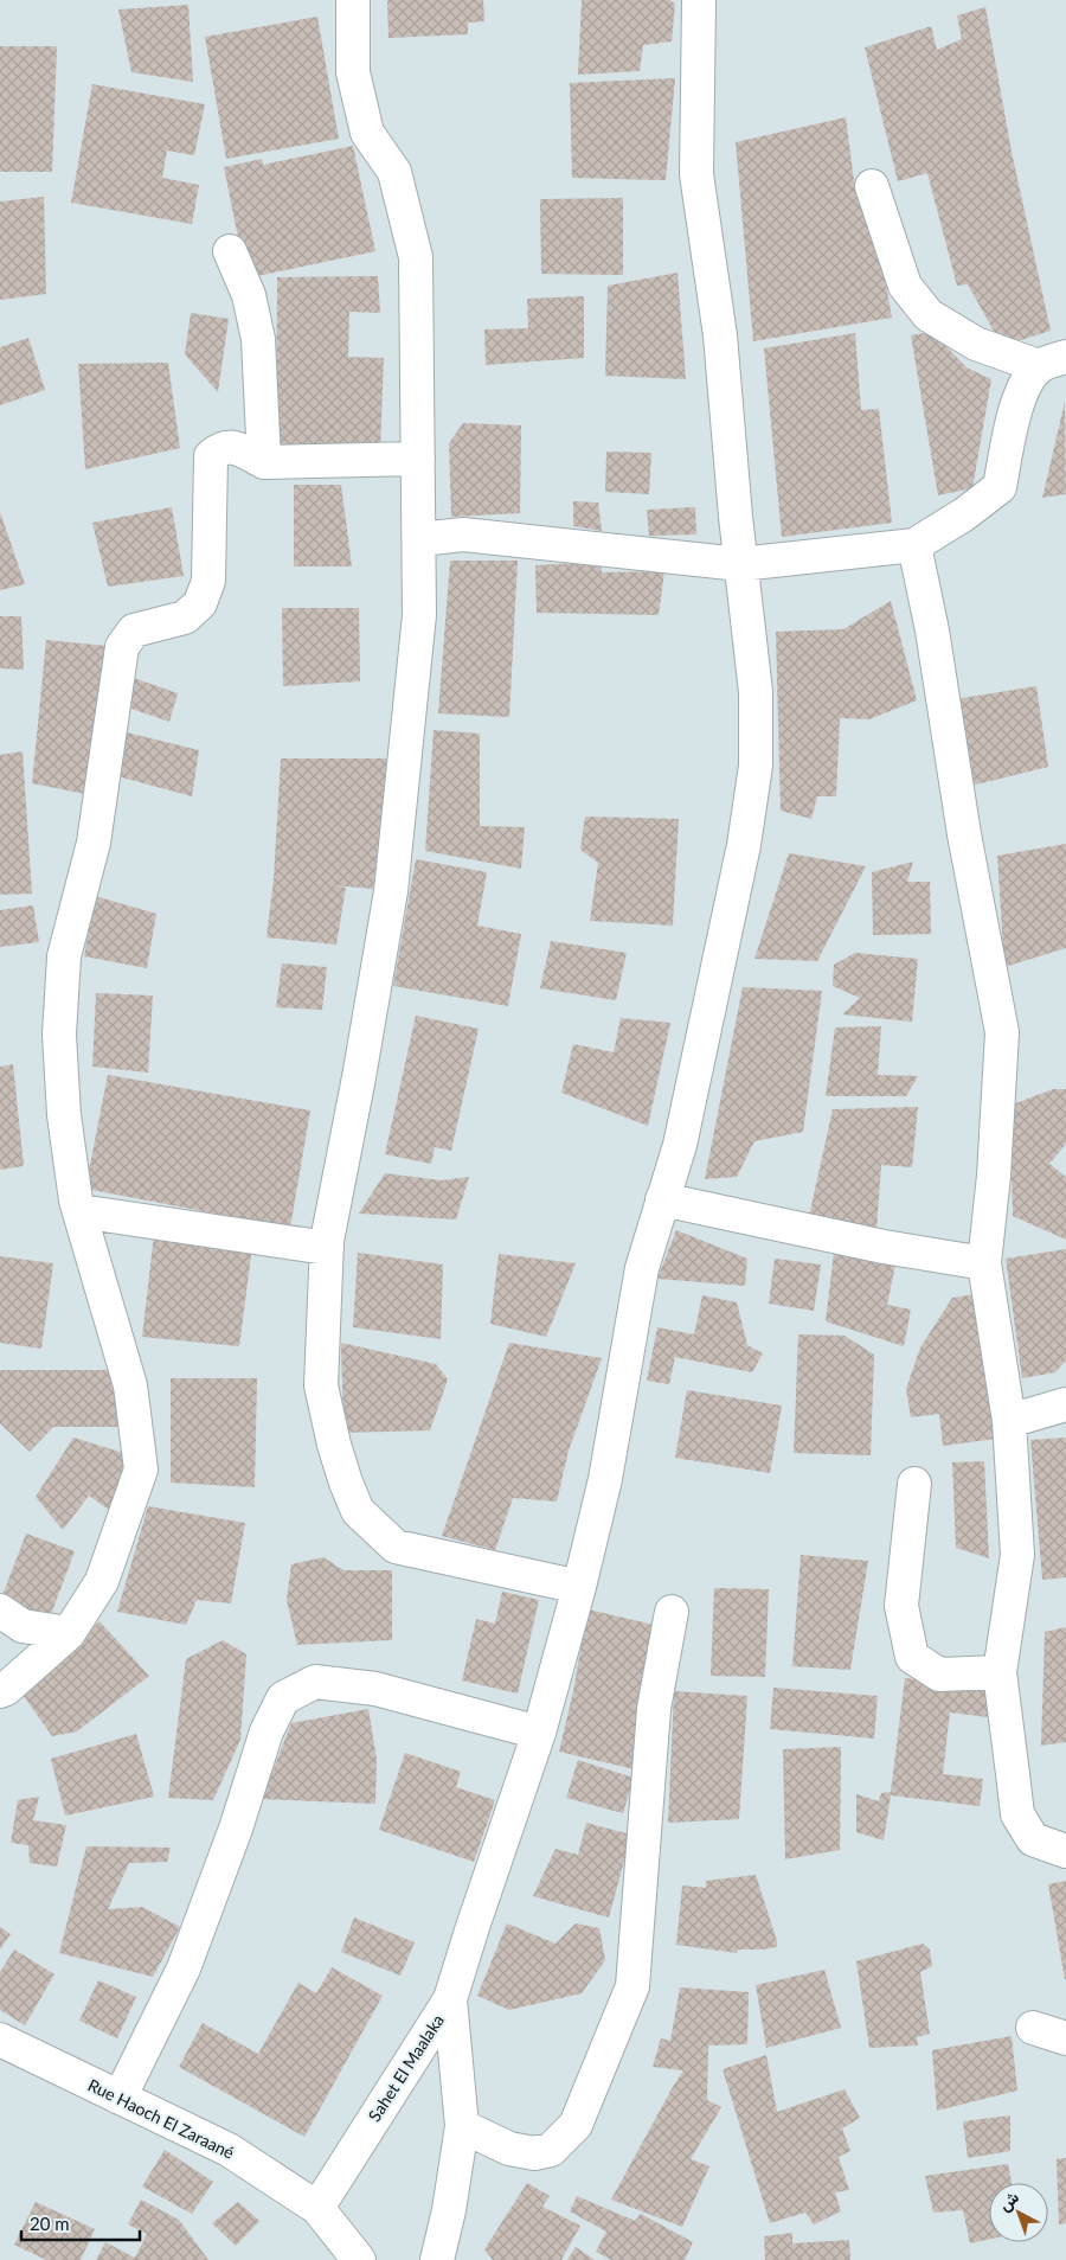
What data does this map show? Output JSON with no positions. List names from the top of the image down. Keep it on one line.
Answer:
{"streets":{"street":["Sahet El Maalaka","Rue Haoch El Zaraané"]},"crossings":[["Sahet El Maalaka","Rue Haoch El Zaraané"]],"scale_bar":"20 m","north":"top left"}
